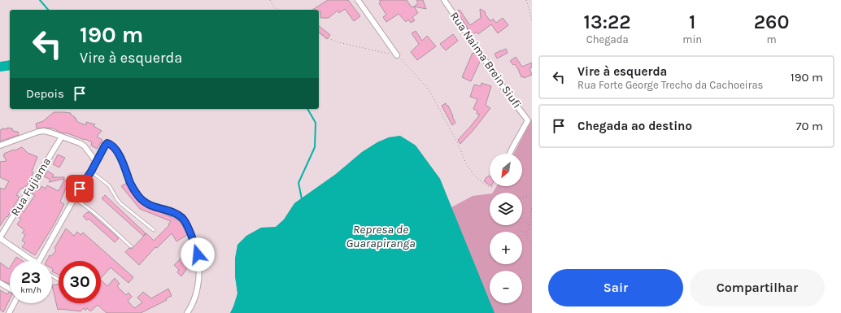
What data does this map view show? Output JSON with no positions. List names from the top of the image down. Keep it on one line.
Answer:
{"streets":{"street":["Rua Naima Brein Siufi","Rua Fujiama"]},"water":["Represa de Guarapiranga"],"north":"bottom left","page":{"eta":["13:22","Chegada","1","min","260","m"],"turn":["190 m","Vire à esquerda"],"list":[{"name":"Vire à esquerda","note":"Rua Forte George Trecho da Cachoeiras","value":"190 m"},{"name":"Chegada ao destino","value":"70 m"}],"then":"Depois","map_buttons":["+","−"],"speed":"23 km/h","limit":"30","buttons":["Sair","Compartilhar"]}}
